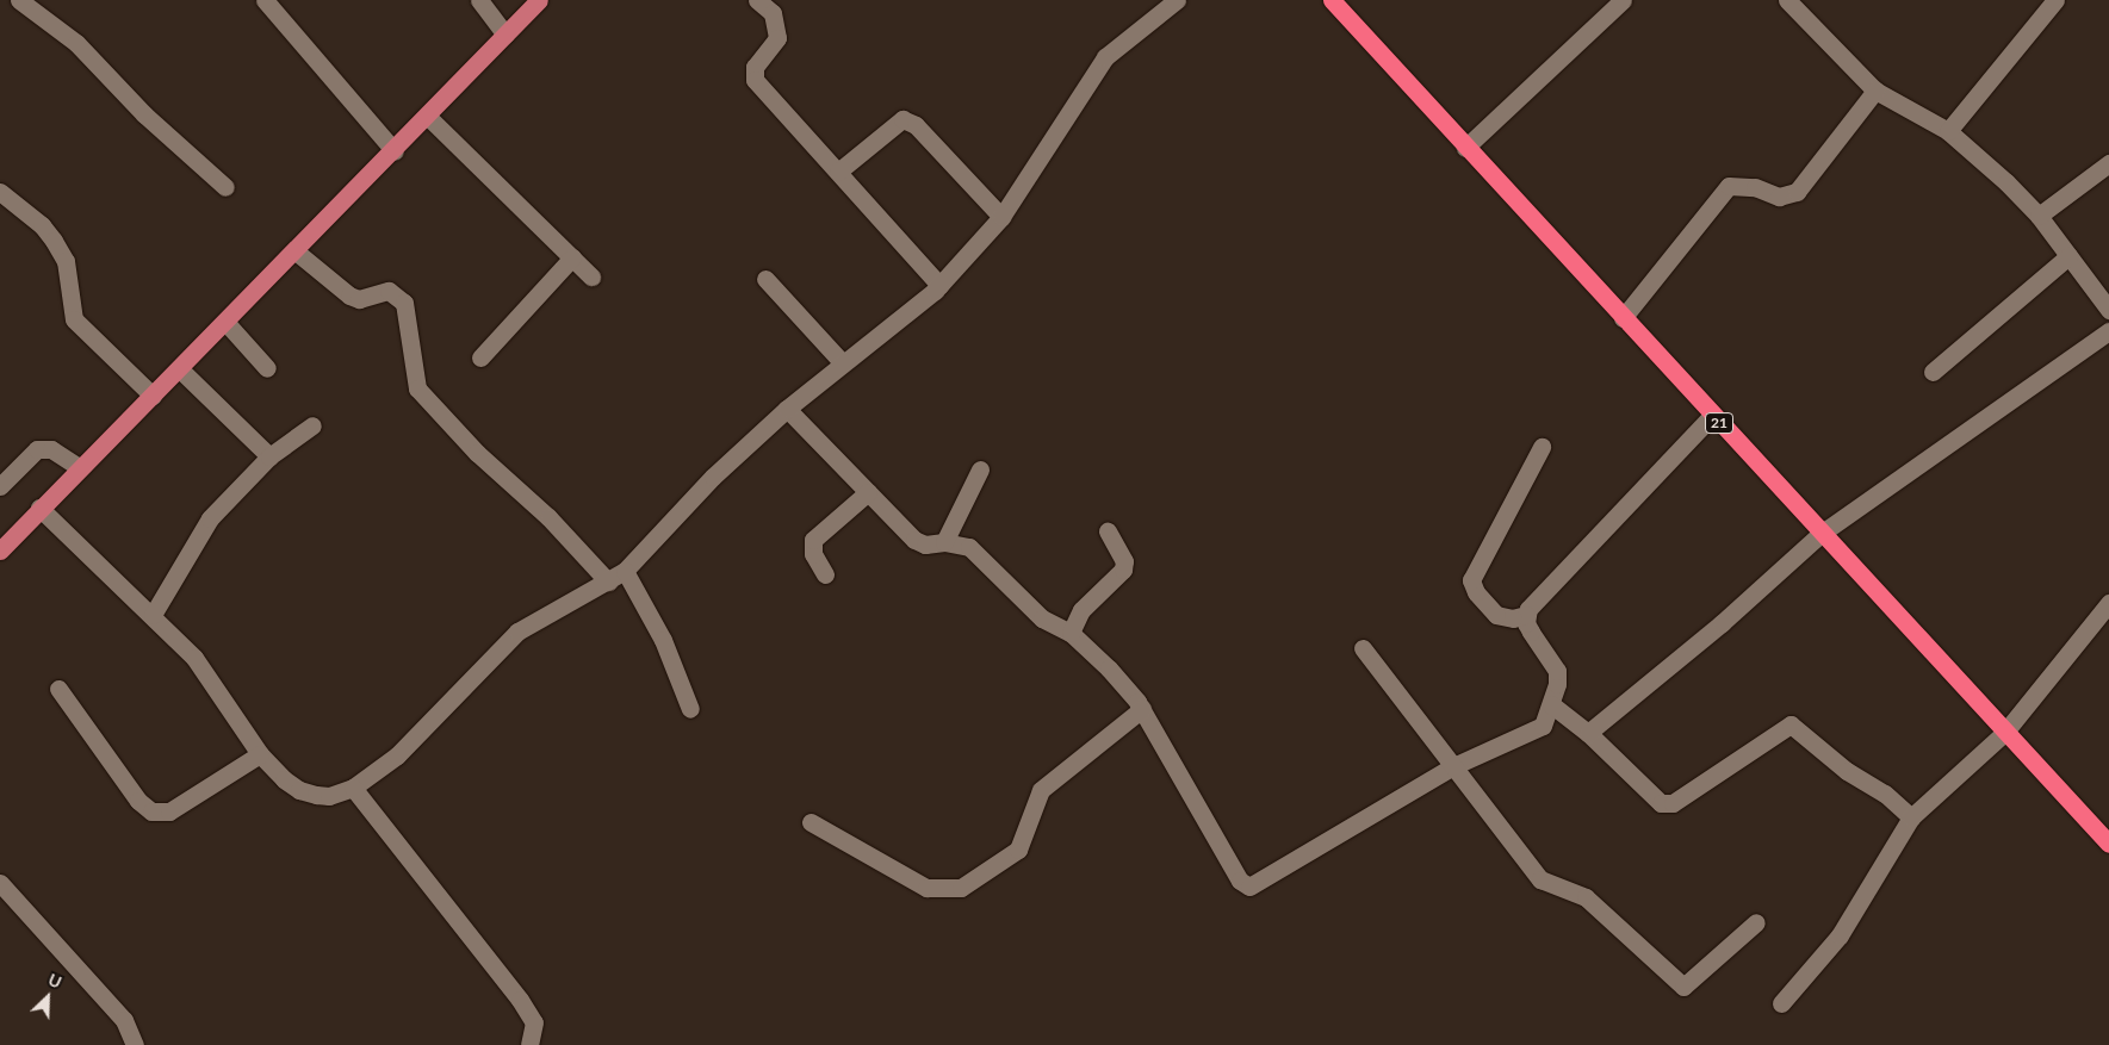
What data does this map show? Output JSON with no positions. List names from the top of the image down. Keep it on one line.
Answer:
{"streets":{"highway":["21"]},"north":"top right"}
